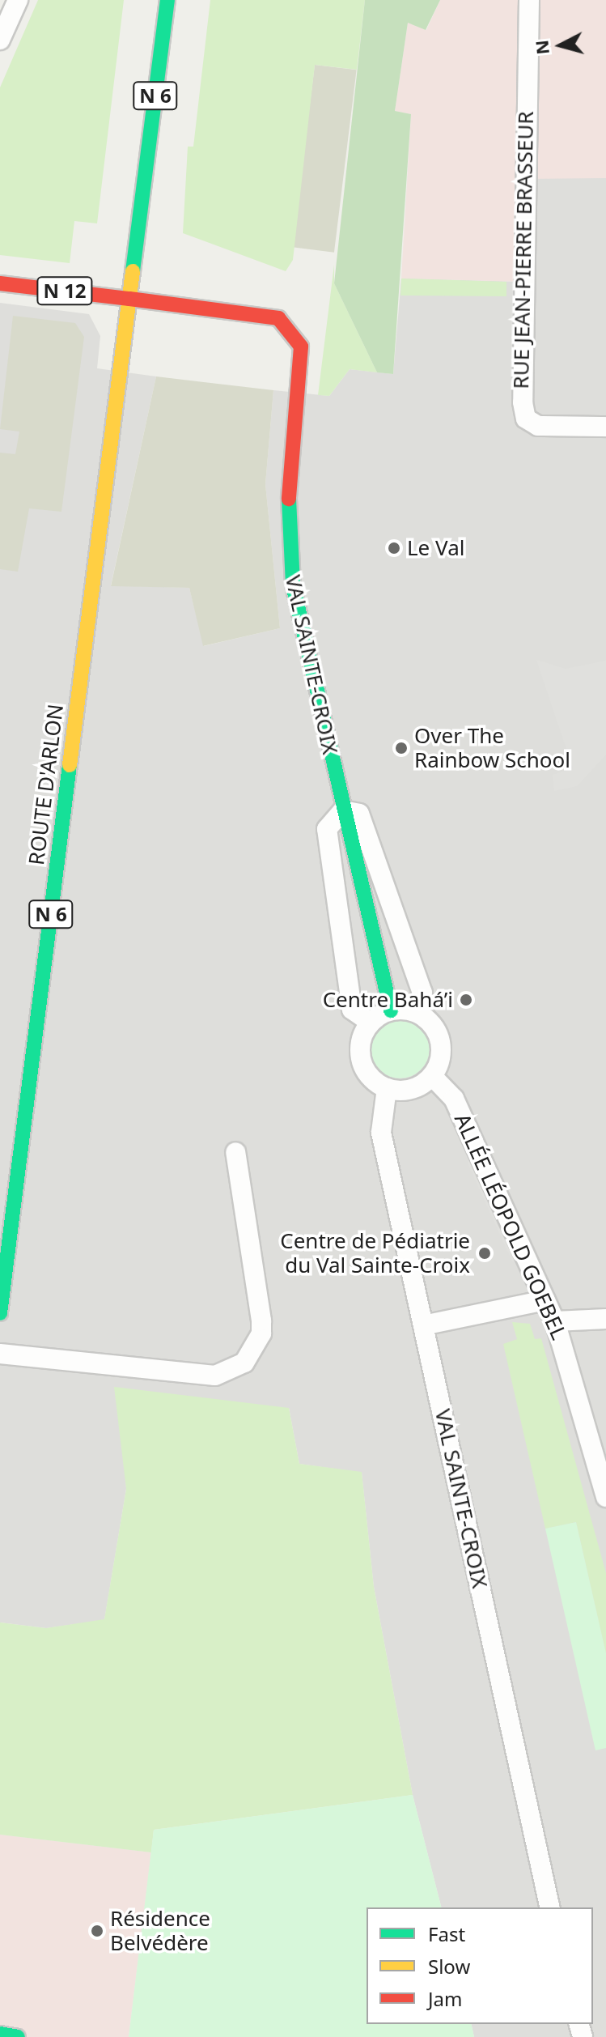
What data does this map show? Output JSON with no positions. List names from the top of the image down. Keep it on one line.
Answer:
{"streets":{"main road":["N 6","N 12","VAL SAINTE-CROIX","ROUTE D'ARLON"],"street":["RUE JEAN-PIERRE BRASSEUR","ALLÉE LÉOPOLD GOEBEL"]},"crossings":[["N 6","N 12"],["N 6","VAL SAINTE-CROIX"],["N 6","ROUTE D'ARLON"],["N 12","VAL SAINTE-CROIX"],["N 12","ROUTE D'ARLON"],["VAL SAINTE-CROIX","ROUTE D'ARLON"],["VAL SAINTE-CROIX","ALLÉE LÉOPOLD GOEBEL"]],"places":["Le Val","Over The Rainbow School","Centre Bahá’i","Centre de Pédiatrie du Val Sainte-Croix","Résidence Belvédère"],"legend":["Fast","Slow","Jam"],"north":"left"}
